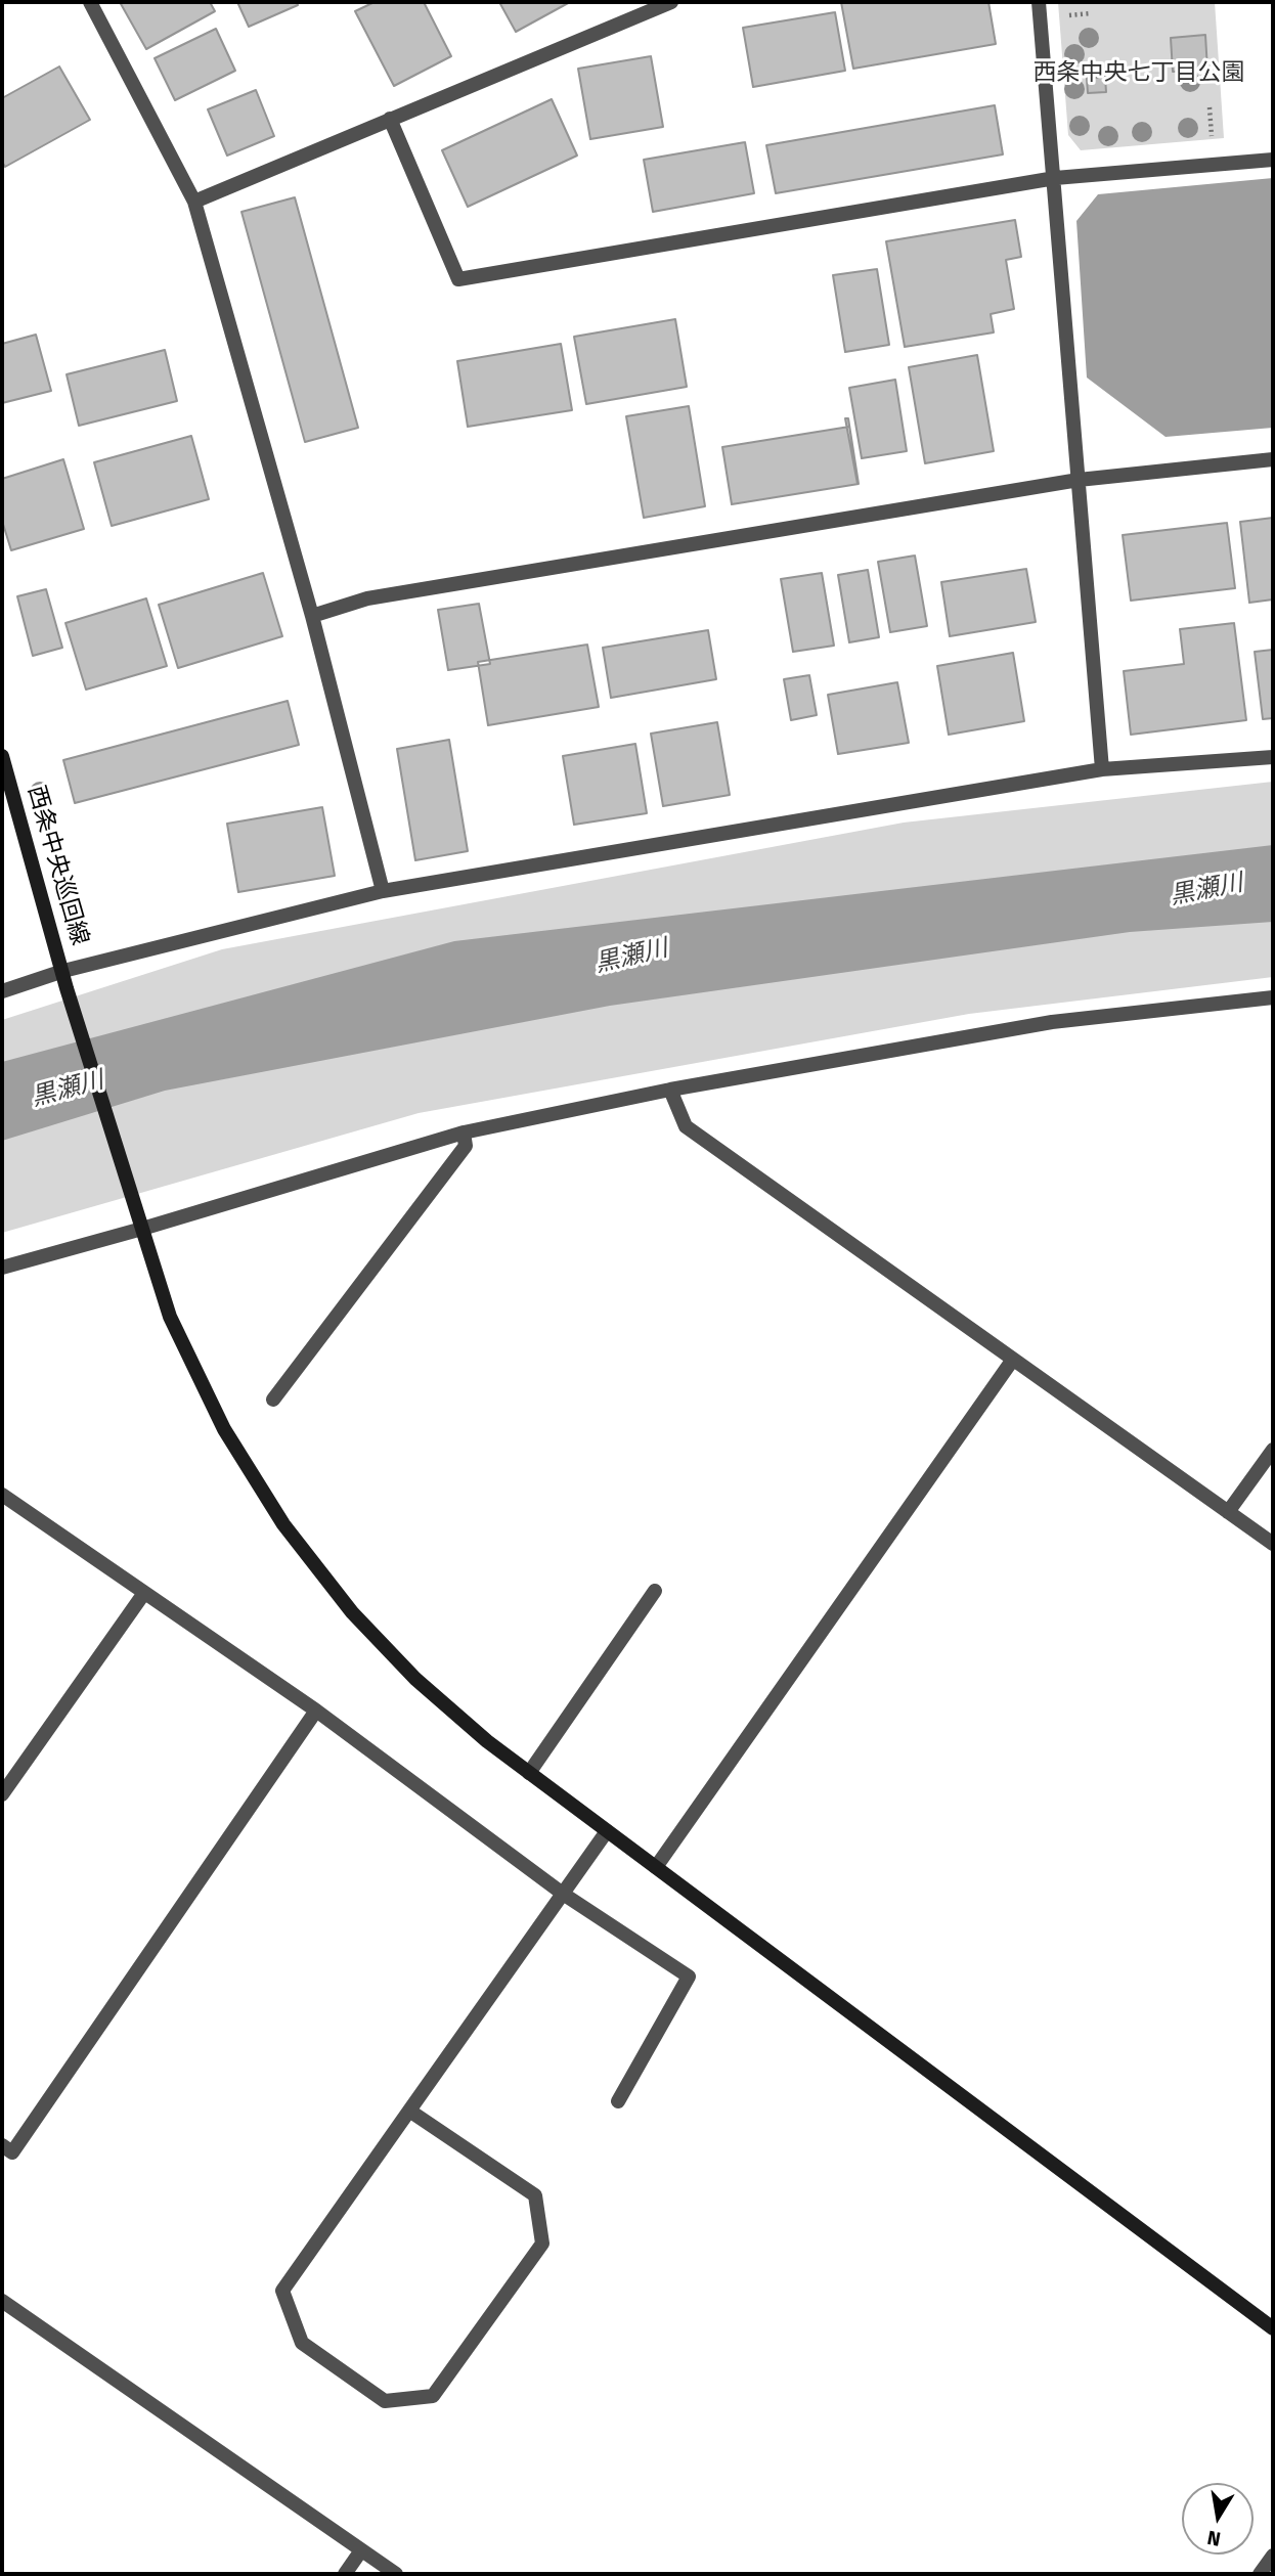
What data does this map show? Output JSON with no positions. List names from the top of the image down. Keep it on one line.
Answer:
{"streets":{"street":["西条中央巡回線"]},"water":["黒瀬川"],"parks":["西条中央七丁目公園"],"north":"bottom"}
